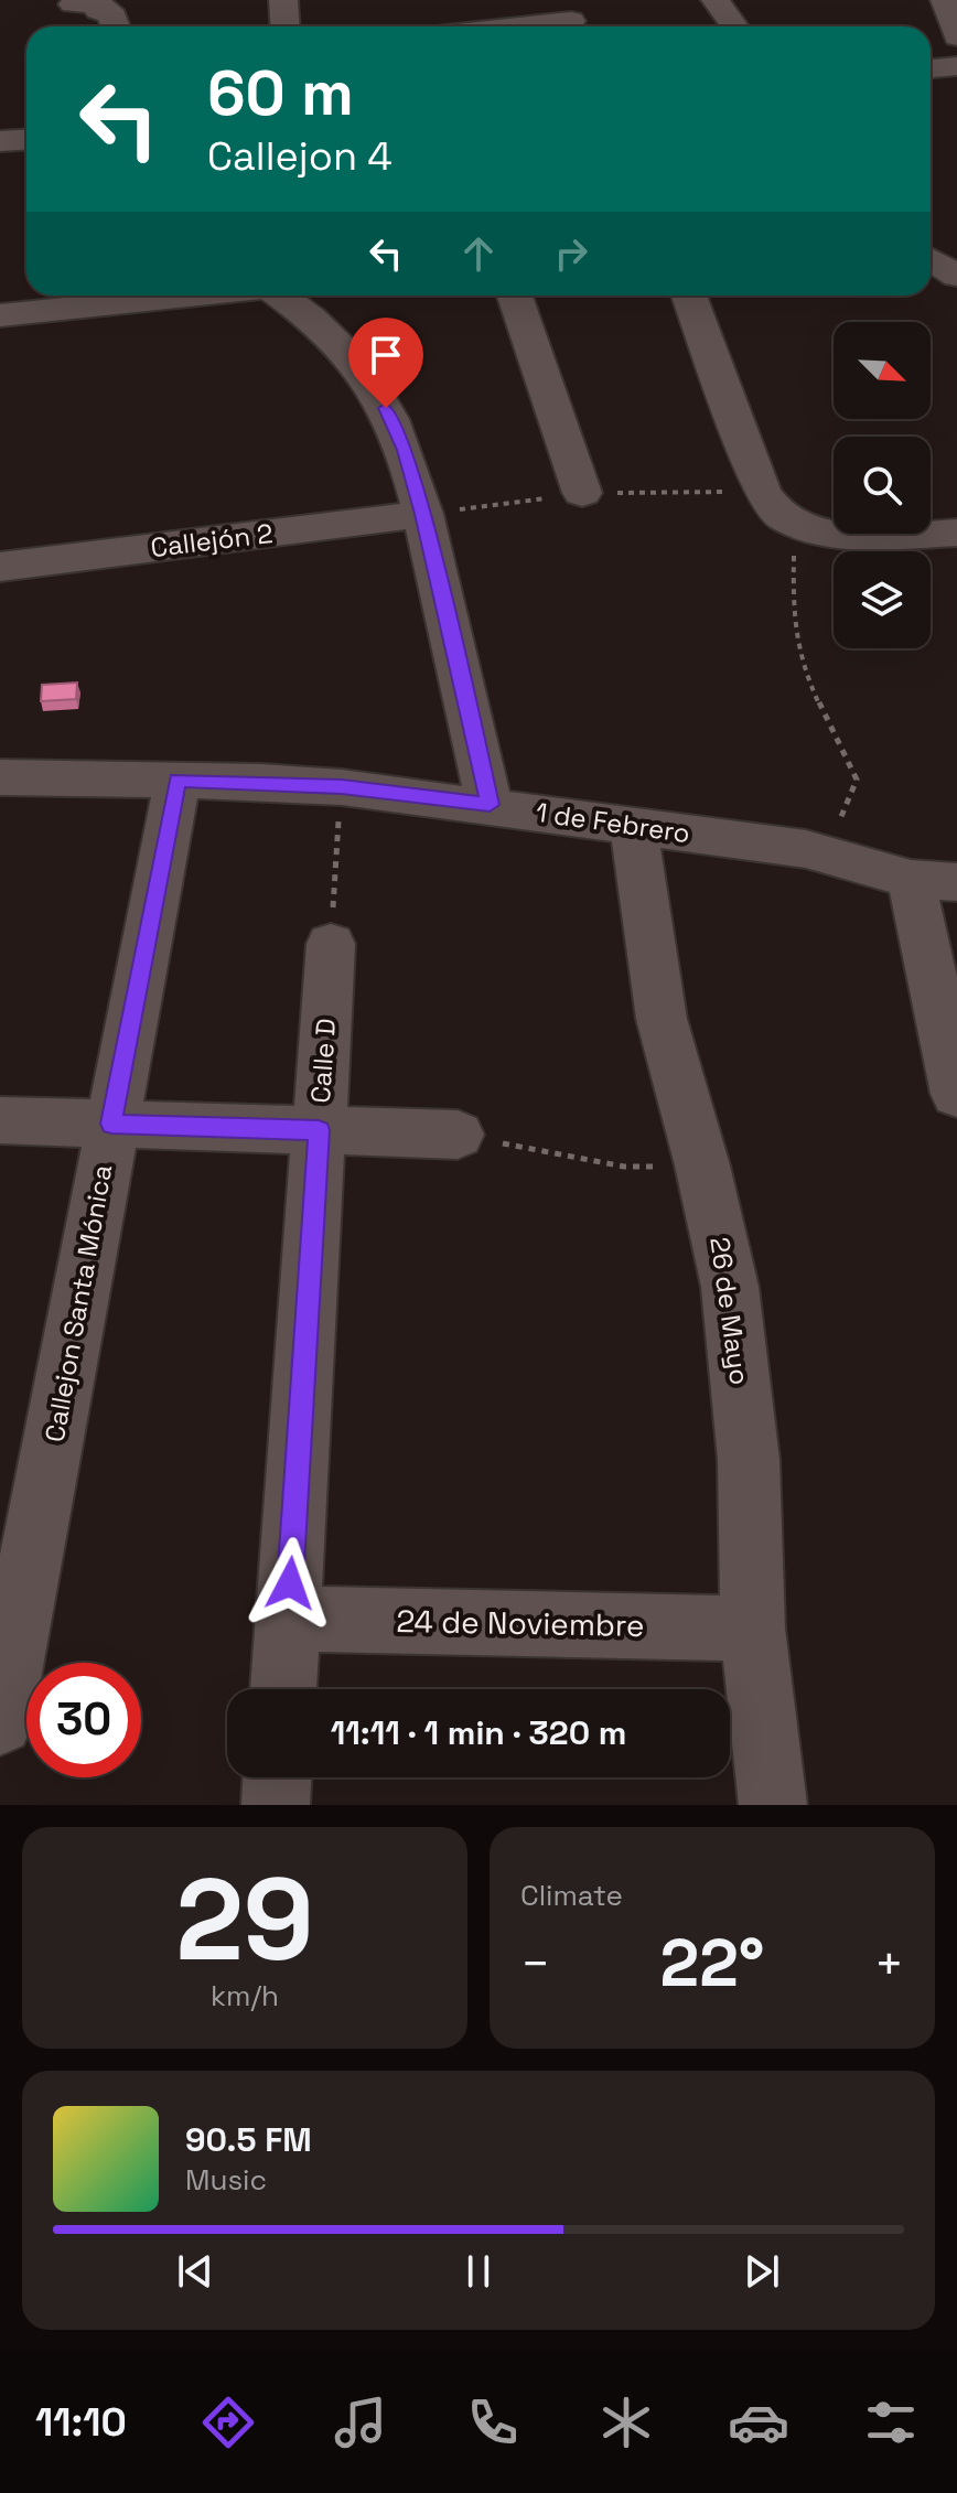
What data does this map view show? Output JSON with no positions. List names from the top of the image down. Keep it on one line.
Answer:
{"streets":{"street":["Callejón 2","1 de Febrero","Calle D","Callejon Santa Mónica","26 de Mayo","24 de Noviembre"]},"crossings":[["1 de Febrero","Callejon Santa Mónica"],["1 de Febrero","26 de Mayo"],["Calle D","24 de Noviembre"],["26 de Mayo","24 de Noviembre"]],"north":"bottom right","page":{"turn":["60 m","Callejon 4"],"limit":"30","trip":"11:11 · 1 min · 320 m","tile":[["29","km/h"],"Climate"],"heat":["−","22°","+"],"song":["90.5 FM","Music"],"tabs":"11:10"}}
